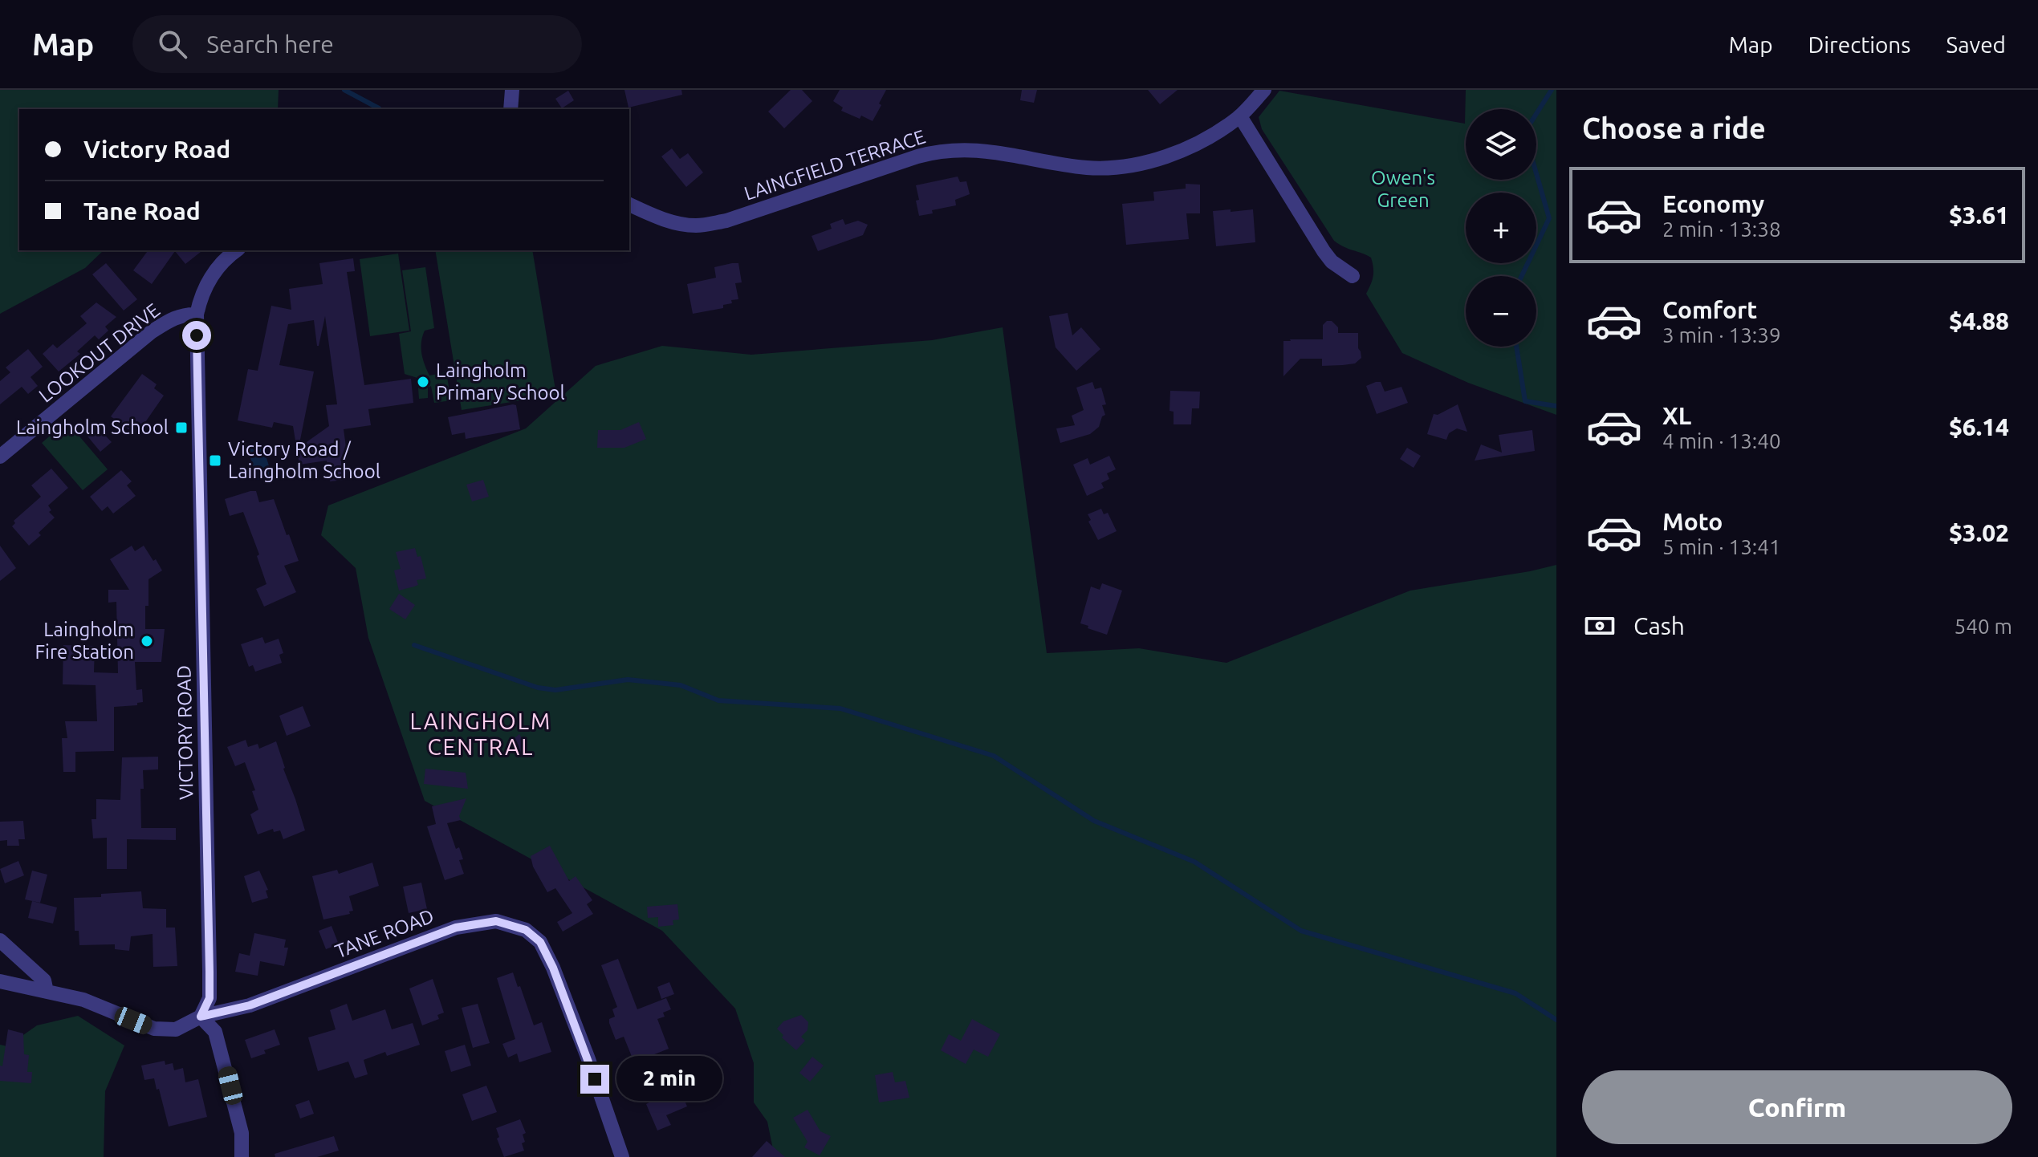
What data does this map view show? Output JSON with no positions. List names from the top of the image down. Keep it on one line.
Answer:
{"streets":{"street":["LAINGFIELD TERRACE","LOOKOUT DRIVE","VICTORY ROAD","TANE ROAD"]},"crossings":[["LOOKOUT DRIVE","VICTORY ROAD"],["VICTORY ROAD","TANE ROAD"]],"districts":["LAINGHOLM CENTRAL"],"parks":["Owen's Green"],"places":{"other":["Laingholm Primary School","Laingholm Fire Station"],"transit":["Laingholm School","Victory Road / Laingholm School"]},"page":{"header":"Map","search":"Search here","nav":["Map","Directions","Saved"],"heading":"Choose a ride","map_buttons":["+","−"],"banner":["Victory Road","Tane Road"],"list":[{"name":"Economy","note":"2 min · 13:38","value":"$3.61"},{"name":"Comfort","note":"3 min · 13:39","value":"$4.88"},{"name":"XL","note":"4 min · 13:40","value":"$6.14"},{"name":"Moto","note":"5 min · 13:41","value":"$3.02"}],"pay":["Cash","540 m"],"bubble":"2 min","buttons":"Confirm"}}
